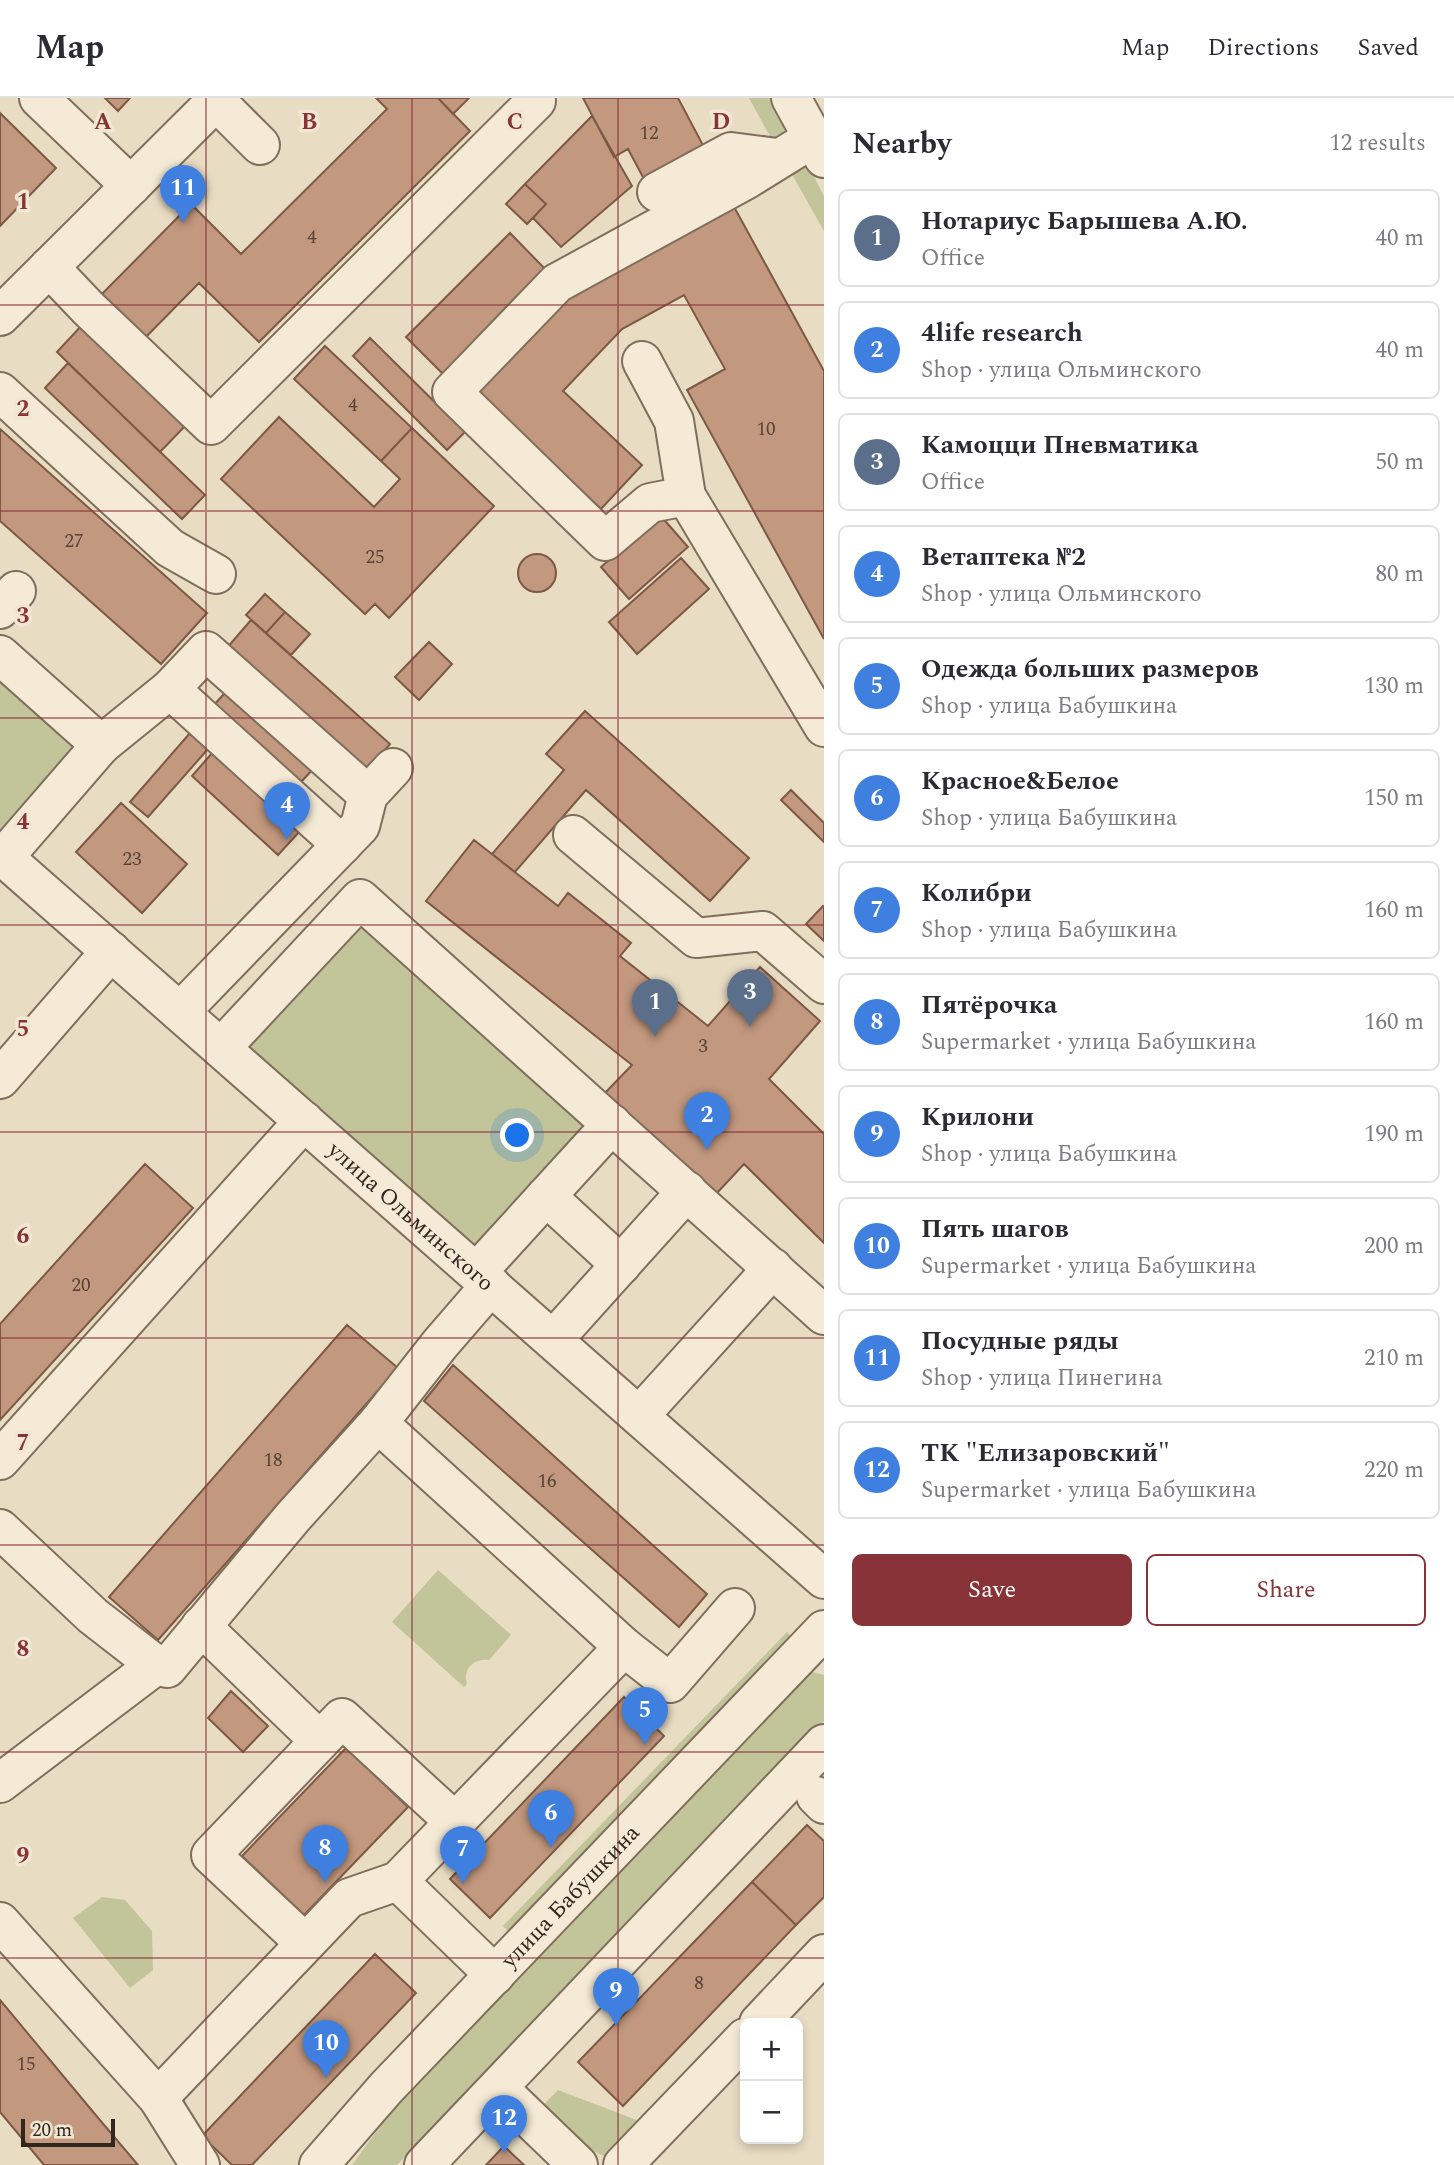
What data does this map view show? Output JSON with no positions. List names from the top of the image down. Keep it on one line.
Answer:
{"streets":{"street":["улица Ольминского","улица Бабушкина"]},"house_numbers":["12","4","4","10","27","25","23","3","20","18","16","8","15"],"scale_bar":"20 m","page":{"header":"Map","nav":["Map","Directions","Saved"],"heading":["Nearby","12 results"],"pins":["11","4","3","1","2","5","6","8","7","9","10","12"],"list":[{"mark":"1","name":"Нотариус Барышева А.Ю.","note":"Office","value":"40 m"},{"mark":"2","name":"4life research","note":"Shop · улица Ольминского","value":"40 m"},{"mark":"3","name":"Камоцци Пневматика","note":"Office","value":"50 m"},{"mark":"4","name":"Ветаптека №2","note":"Shop · улица Ольминского","value":"80 m"},{"mark":"5","name":"Одежда больших размеров","note":"Shop · улица Бабушкина","value":"130 m"},{"mark":"6","name":"Красное&Белое","note":"Shop · улица Бабушкина","value":"150 m"},{"mark":"7","name":"Колибри","note":"Shop · улица Бабушкина","value":"160 m"},{"mark":"8","name":"Пятёрочка","note":"Supermarket · улица Бабушкина","value":"160 m"},{"mark":"9","name":"Крилони","note":"Shop · улица Бабушкина","value":"190 m"},{"mark":"10","name":"Пять шагов","note":"Supermarket · улица Бабушкина","value":"200 m"},{"mark":"11","name":"Посудные ряды","note":"Shop · улица Пинегина","value":"210 m"},{"mark":"12","name":"ТК \"Елизаровский\"","note":"Supermarket · улица Бабушкина","value":"220 m"}],"buttons":["Save","Share"],"map_buttons":["+","−"],"scale":"20 m"},"grid":{"columns":["A","B","C","D"],"rows":["1","2","3","4","5","6","7","8","9"]}}
